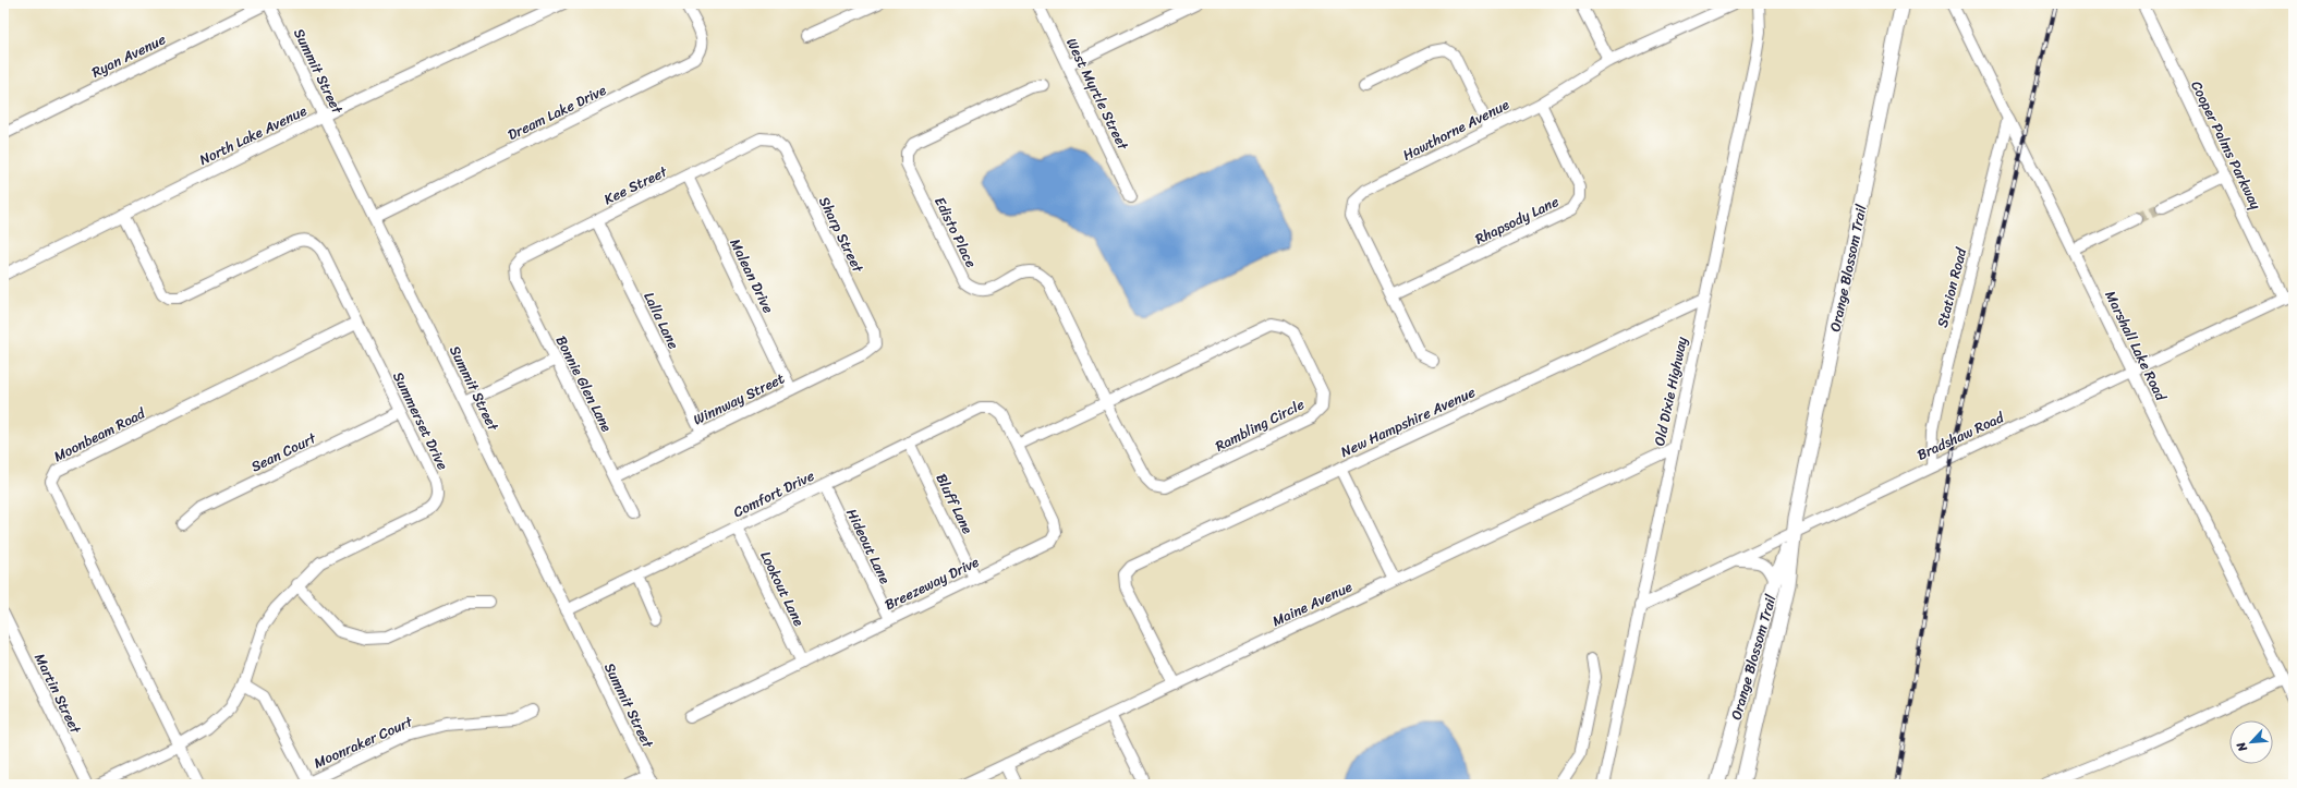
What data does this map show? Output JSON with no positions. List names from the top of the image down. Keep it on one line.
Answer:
{"streets":{"main road":["Orange Blossom Trail"],"street":["Ryan Avenue","Summit Street","West Myrtle Street","Dream Lake Drive","Hawthorne Avenue","North Lake Avenue","Cooper Palms Parkway","Kee Street","Rhapsody Lane","Edisto Place","Sharp Street","Malean Drive","Station Road","Lalla Lane","Marshall Lake Road","Bonnie Glen Lane","Old Dixie Highway","Winnway Street","Summerset Drive","New Hampshire Avenue","Rambling Circle","Moonbeam Road","Bradshaw Road","Sean Court","Comfort Drive","Bluff Lane","Hideout Lane","Breezeway Drive","Lookout Lane","Maine Avenue","Martin Street","Moonraker Court"]},"crossings":[["Ryan Avenue","Summit Street"],["Summit Street","Dream Lake Drive"],["Summit Street","North Lake Avenue"],["Summit Street","Comfort Drive"],["Hawthorne Avenue","Rhapsody Lane"],["North Lake Avenue","Summerset Drive"],["Cooper Palms Parkway","Bradshaw Road"],["Kee Street","Sharp Street"],["Kee Street","Malean Drive"],["Kee Street","Lalla Lane"],["Kee Street","Bonnie Glen Lane"],["Edisto Place","Rambling Circle"],["Sharp Street","Winnway Street"],["Orange Blossom Trail","Bradshaw Road"],["Malean Drive","Winnway Street"],["Station Road","Marshall Lake Road"],["Station Road","Bradshaw Road"],["Lalla Lane","Winnway Street"],["Marshall Lake Road","Bradshaw Road"],["Bonnie Glen Lane","Winnway Street"],["Old Dixie Highway","New Hampshire Avenue"],["Old Dixie Highway","Bradshaw Road"],["Old Dixie Highway","Maine Avenue"],["Summerset Drive","Moonbeam Road"],["Summerset Drive","Sean Court"],["New Hampshire Avenue","Maine Avenue"],["Rambling Circle","Breezeway Drive"],["Comfort Drive","Bluff Lane"],["Comfort Drive","Hideout Lane"],["Comfort Drive","Breezeway Drive"],["Comfort Drive","Lookout Lane"],["Bluff Lane","Breezeway Drive"],["Hideout Lane","Breezeway Drive"],["Breezeway Drive","Lookout Lane"]],"north":"bottom left"}
